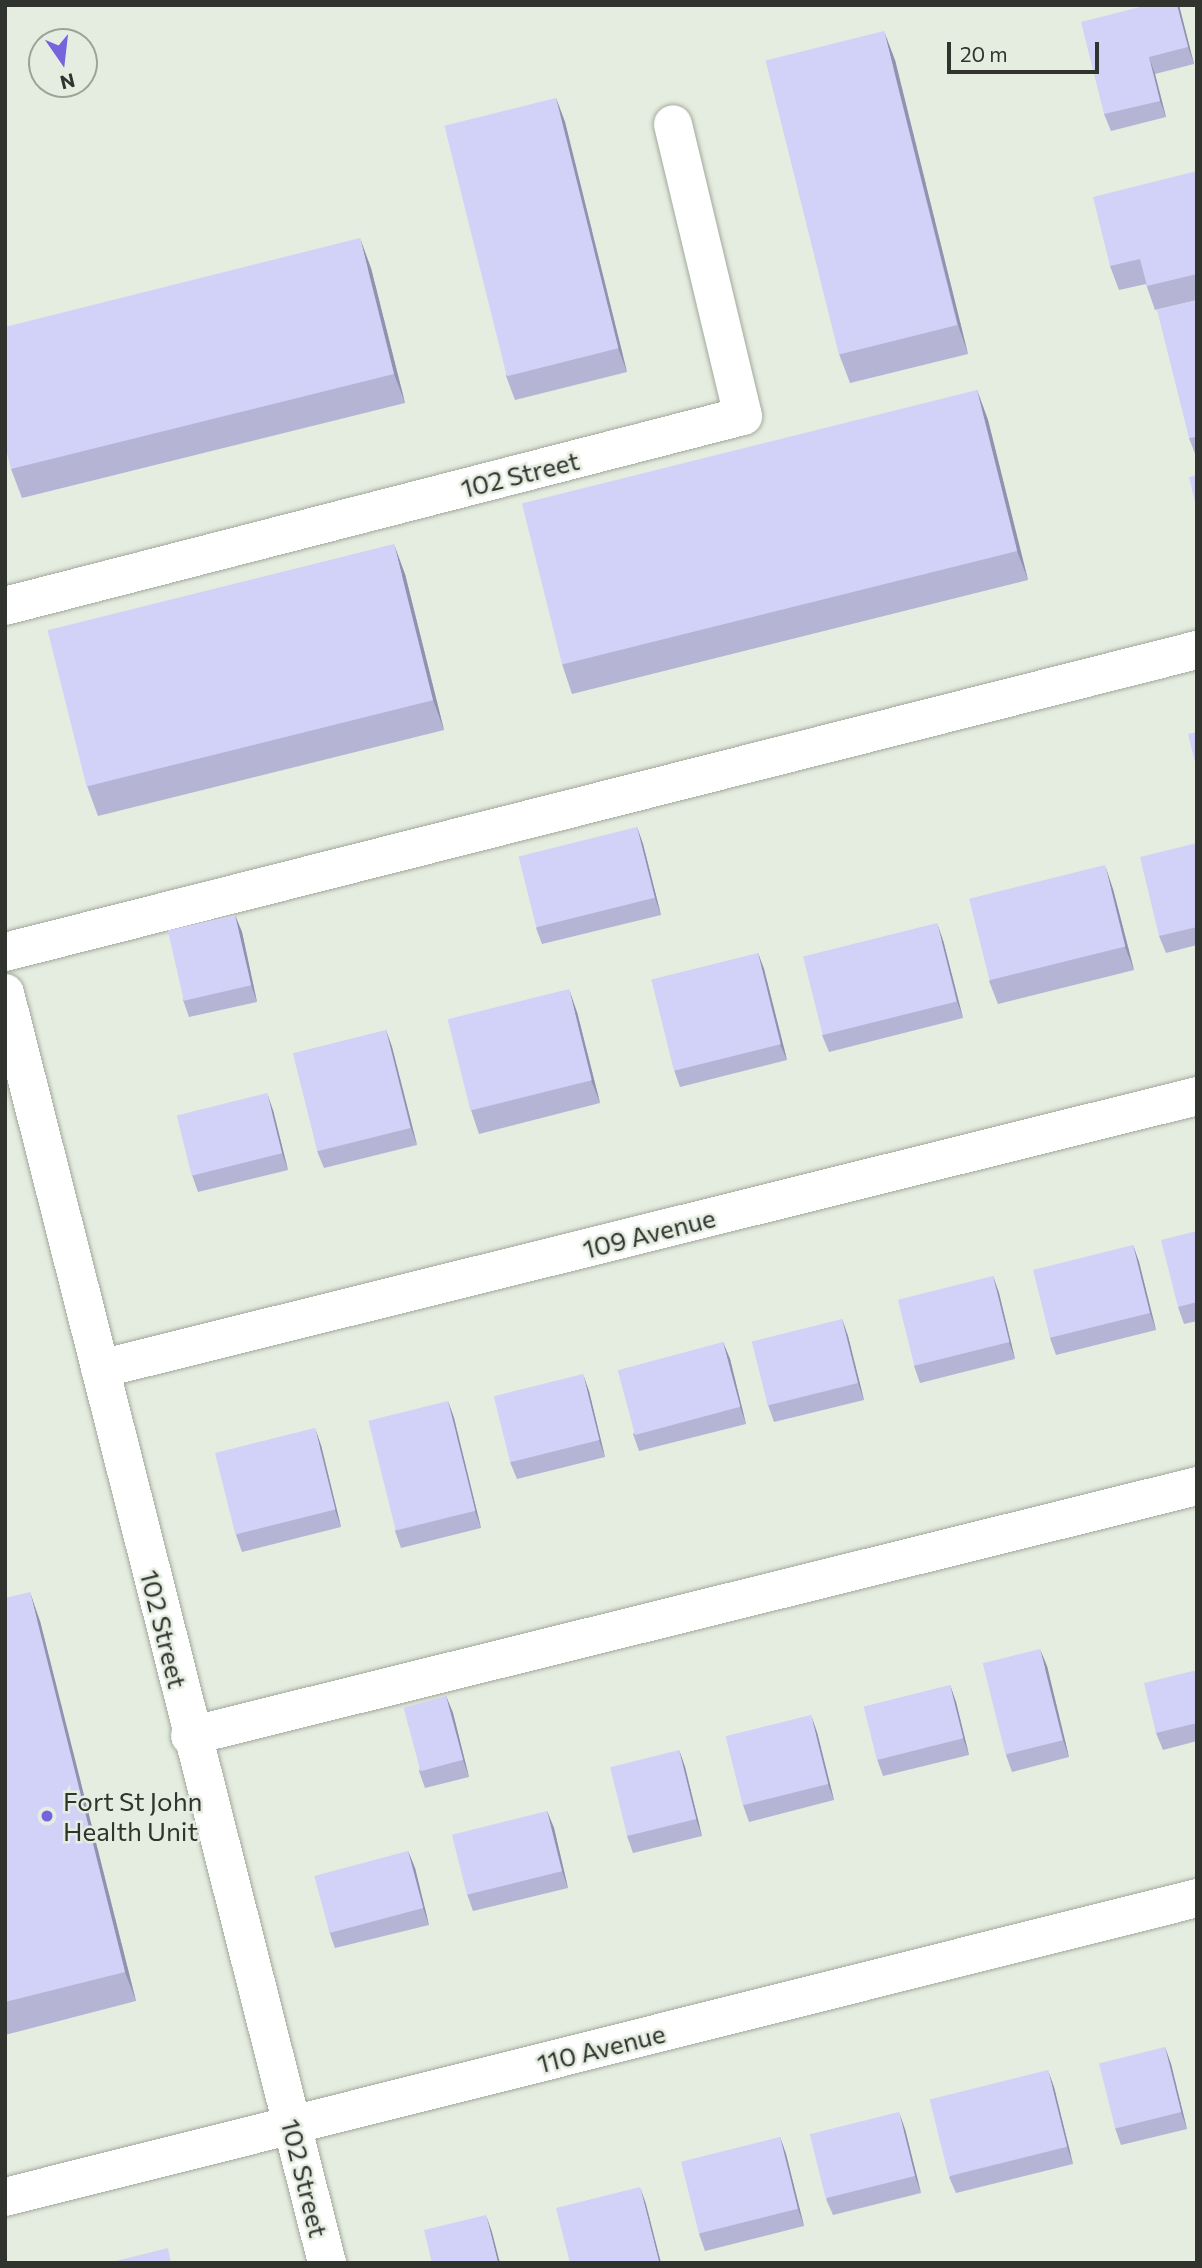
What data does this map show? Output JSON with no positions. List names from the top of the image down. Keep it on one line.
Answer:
{"streets":{"street":["102 Street","109 Avenue","110 Avenue"]},"crossings":[["102 Street","109 Avenue"],["102 Street","110 Avenue"]],"places":["Fort St John Health Unit"],"scale_bar":"20 m","north":"bottom"}
